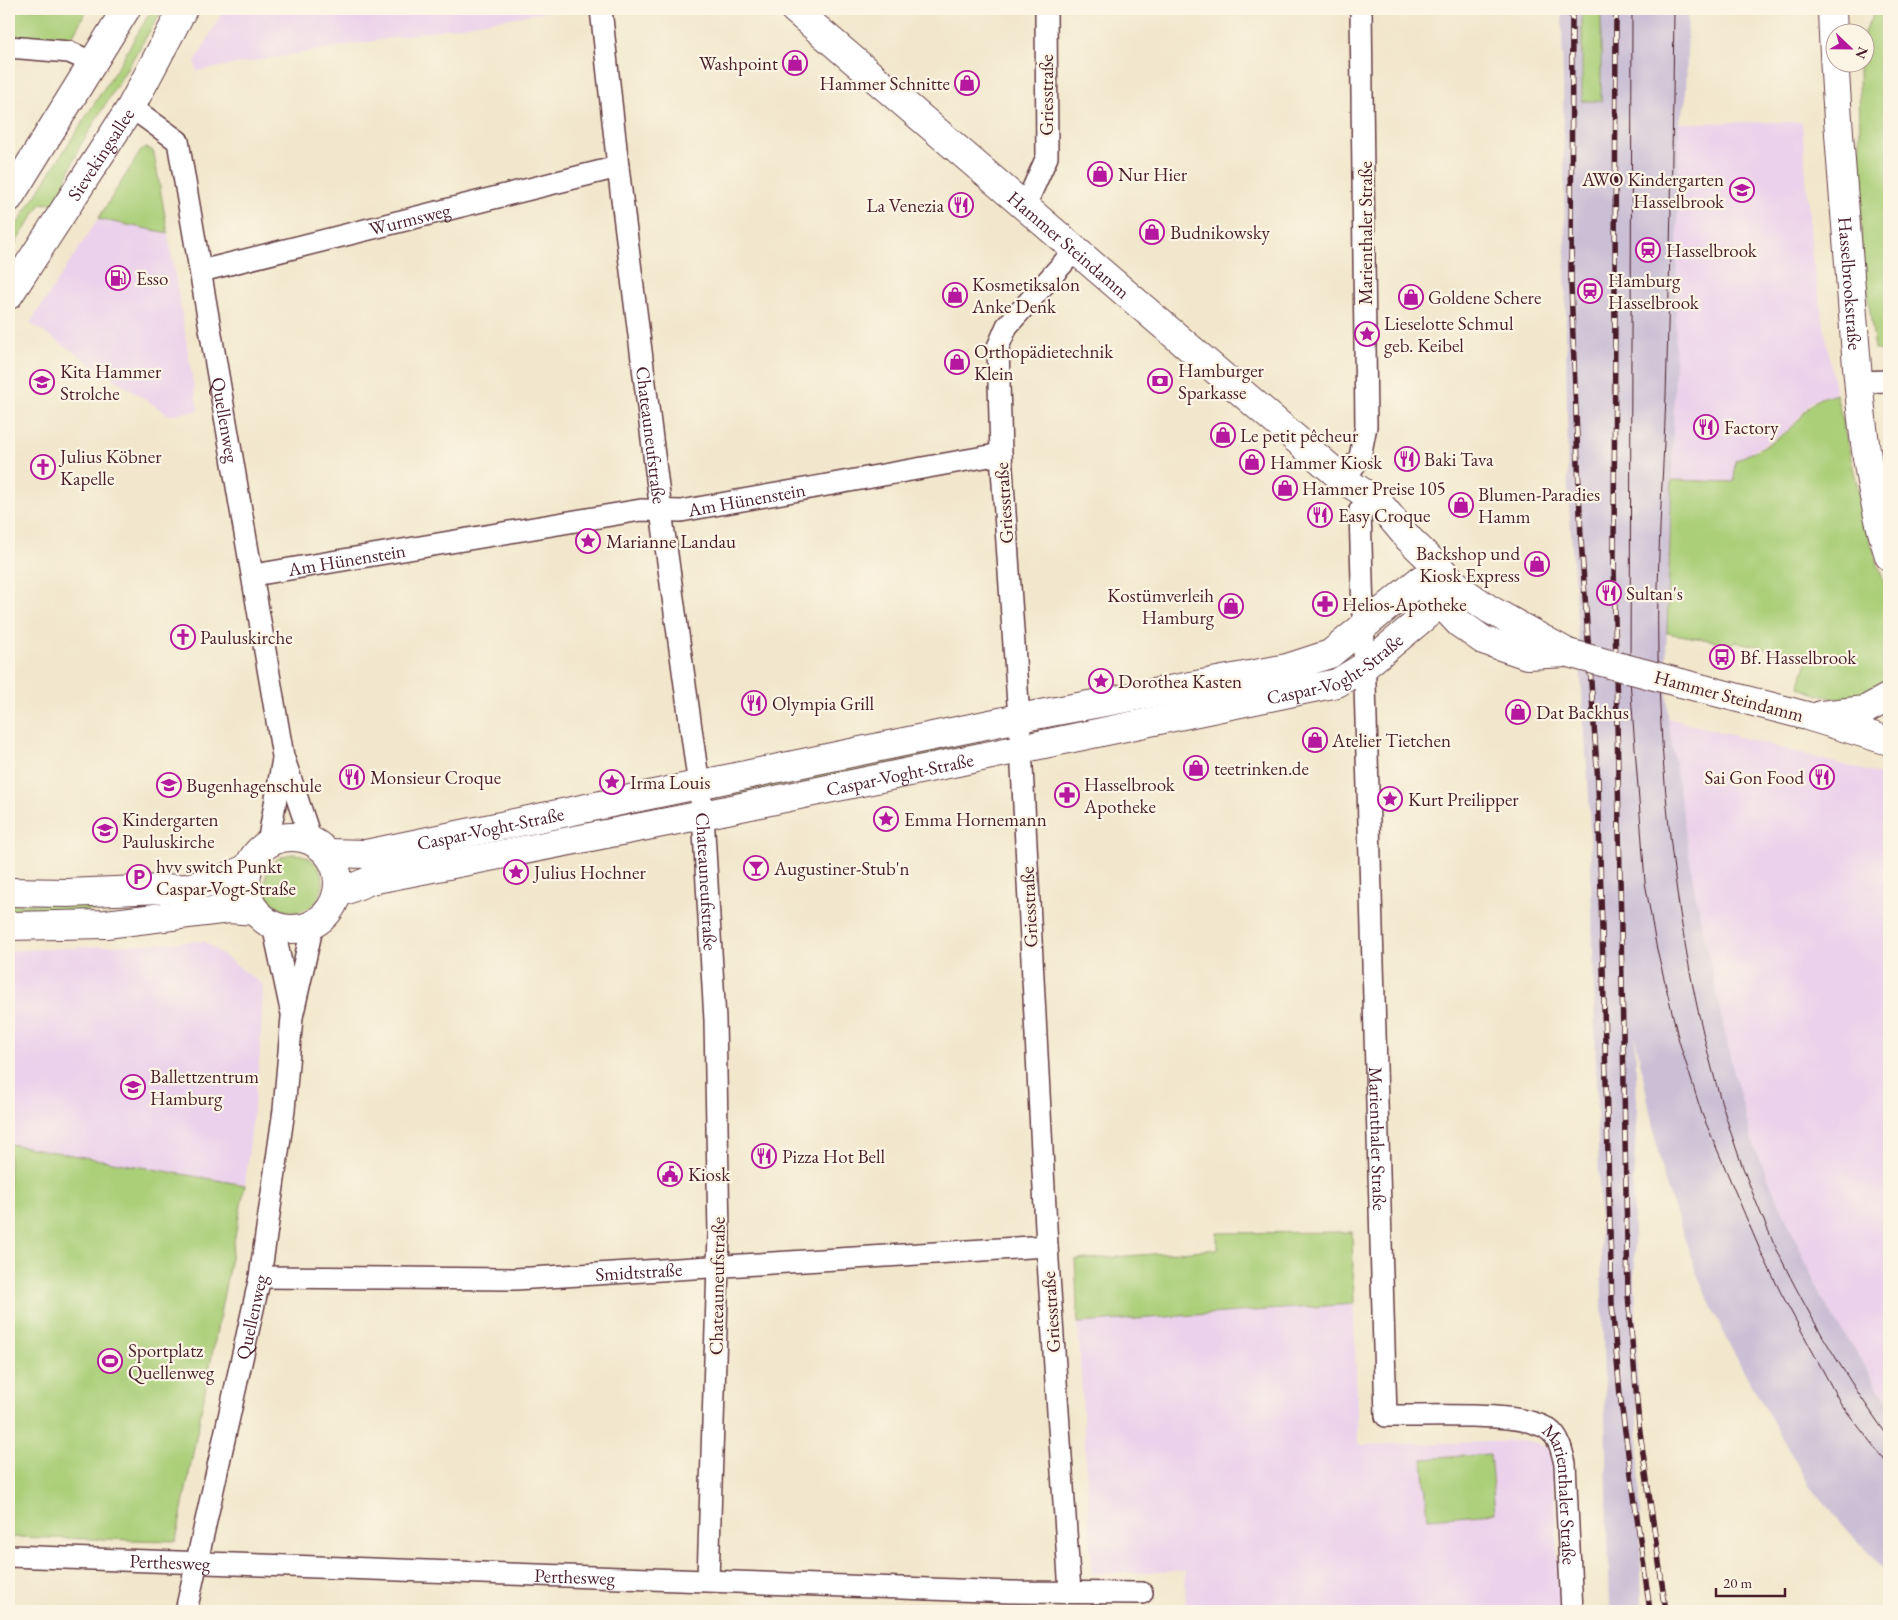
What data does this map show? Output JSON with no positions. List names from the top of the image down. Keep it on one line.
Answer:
{"streets":{"street":["Griesstraße","Sievekingsallee","Wurmsweg","Marienthaler Straße","Hammer Steindamm","Hasselbrookstraße","Quellenweg","Chateauneufstraße","Am Hünenstein","Caspar-Voght-Straße","Smidtstraße","Perthesweg"]},"crossings":[["Griesstraße","Hammer Steindamm"],["Griesstraße","Am Hünenstein"],["Griesstraße","Caspar-Voght-Straße"],["Griesstraße","Smidtstraße"],["Griesstraße","Perthesweg"],["Sievekingsallee","Quellenweg"],["Wurmsweg","Quellenweg"],["Wurmsweg","Chateauneufstraße"],["Marienthaler Straße","Hammer Steindamm"],["Marienthaler Straße","Caspar-Voght-Straße"],["Hammer Steindamm","Caspar-Voght-Straße"],["Quellenweg","Am Hünenstein"],["Quellenweg","Caspar-Voght-Straße"],["Quellenweg","Smidtstraße"],["Quellenweg","Perthesweg"],["Chateauneufstraße","Am Hünenstein"],["Chateauneufstraße","Caspar-Voght-Straße"],["Chateauneufstraße","Smidtstraße"],["Chateauneufstraße","Perthesweg"]],"places":{"shop":["Washpoint","Hammer Schnitte","Nur Hier","Budnikowsky","Kosmetiksalon Anke Denk","Goldene Schere","Orthopädietechnik Klein","Le petit pêcheur","Hammer Kiosk","Hammer Preise 105","Blumen-Paradies Hamm","Backshop und Kiosk Express","Kostümverleih Hamburg","Dat Backhus","Atelier Tietchen","teetrinken.de"],"school or university":["AWO Kindergarten Hasselbrook","Kita Hammer Strolche","Bugenhagenschule","Kindergarten Pauluskirche","Ballettzentrum Hamburg"],"restaurant":["La Venezia","Factory","Baki Tava","Easy Croque","Sultan's","Olympia Grill","Monsieur Croque","Sai Gon Food","Pizza Hot Bell"],"station":["Hasselbrook","Hamburg Hasselbrook"],"fuel station":["Esso"],"place":["Lieselotte Schmul geb. Keibel","Marianne Landau","Dorothea Kasten","Irma Louis","Kurt Preilipper","Emma Hornemann","Julius Hochner"],"bank":["Hamburger Sparkasse"],"church":["Julius Köbner Kapelle","Pauluskirche"],"pharmacy":["Helios-Apotheke","Hasselbrook Apotheke"],"bus stop":["Bf. Hasselbrook"],"bar":["Augustiner-Stub'n"],"parking":["hvv switch Punkt Caspar-Vogt-Straße"],"public building":["Kiosk"],"sports":["Sportplatz Quellenweg"]},"scale_bar":"20 m","north":"right"}
